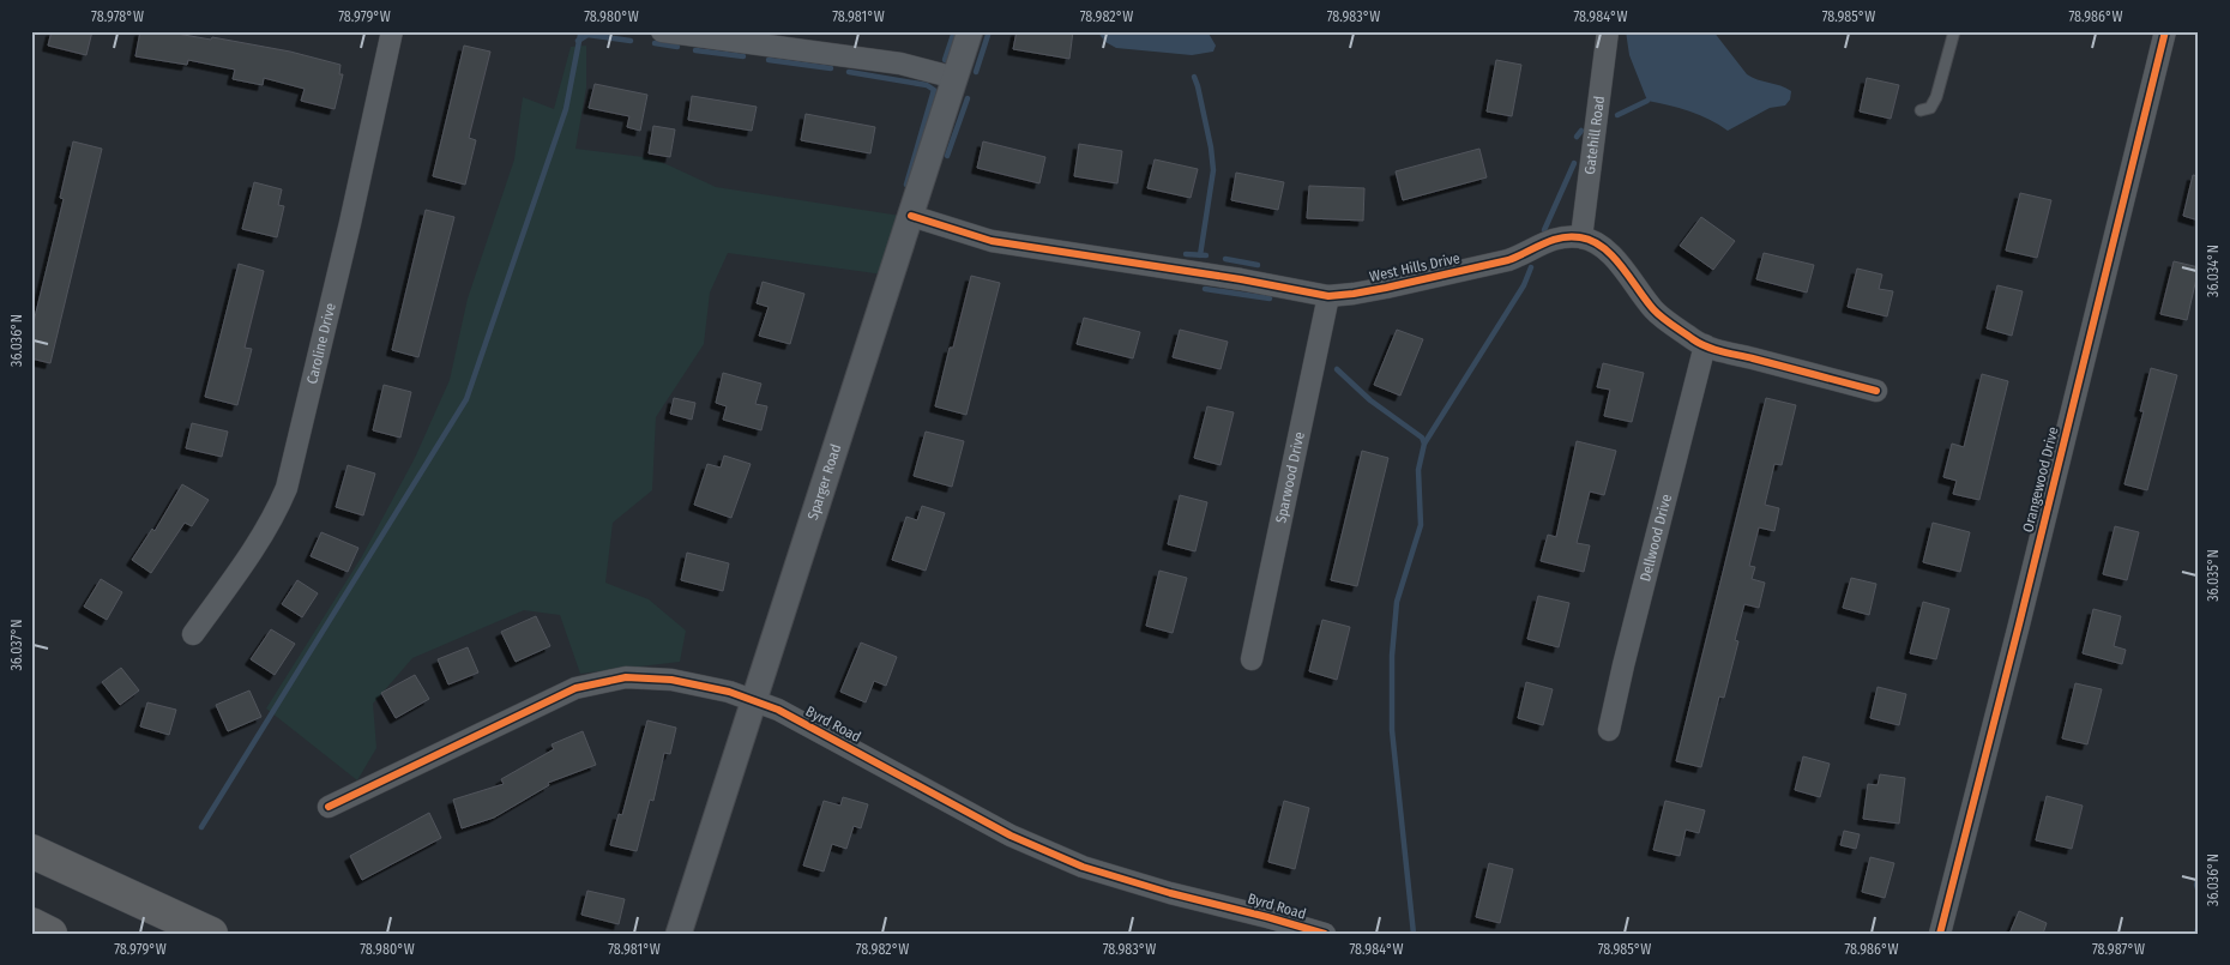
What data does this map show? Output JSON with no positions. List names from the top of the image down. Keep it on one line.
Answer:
{"streets":{"street":["Gatehill Road","West Hills Drive","Caroline Drive","Sparwood Drive","Orangewood Drive","Sparger Road","Dellwood Drive","Byrd Road"]},"crossings":[["Gatehill Road","West Hills Drive"],["West Hills Drive","Sparwood Drive"],["West Hills Drive","Sparger Road"],["Sparger Road","Byrd Road"]],"coordinates":["78.978°W","78.979°W","78.980°W","78.981°W","78.982°W","78.983°W","78.984°W","78.985°W","78.986°W","36.034°N","36.036°N","36.035°N","36.037°N","78.987°W"]}
